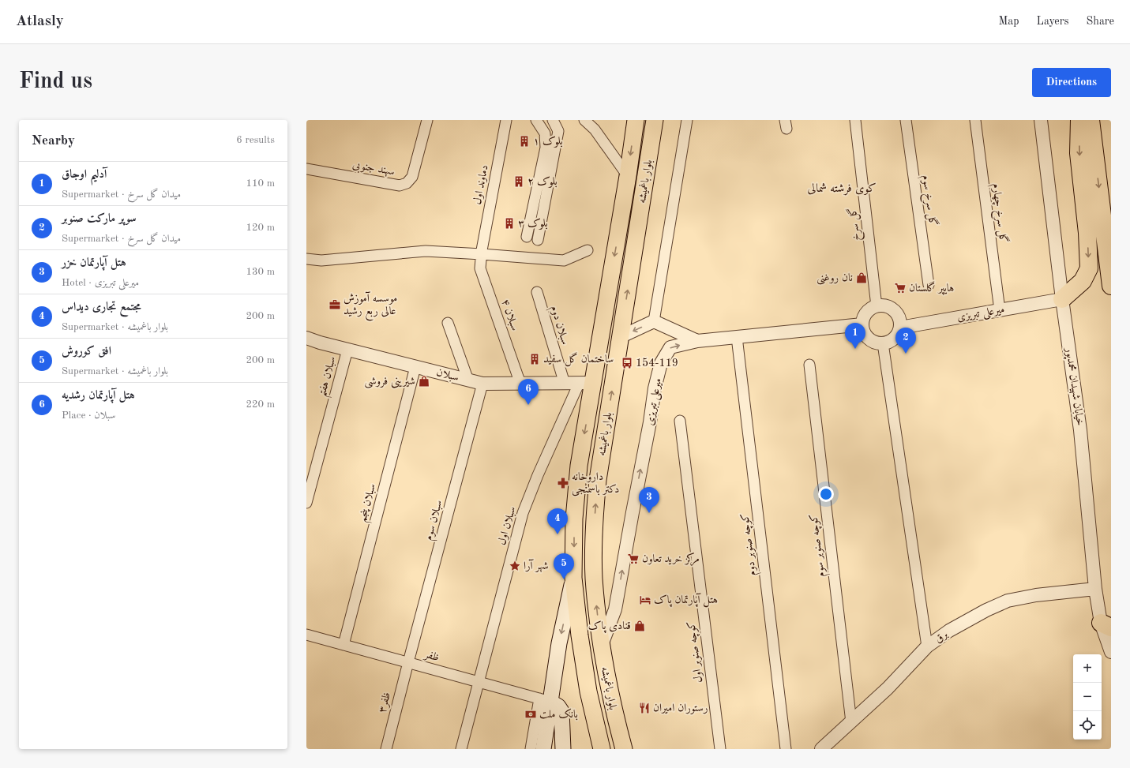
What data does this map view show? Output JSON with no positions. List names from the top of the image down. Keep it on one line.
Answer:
{"streets":{"main road":["بلوار باغمیشه"],"street":["سهند جنوبی","دماوند اول","گل سرخ سوم","گل سرخ چهارم","گل سرخ","میرعلی تبریزی","سبلان ۴","سبلان دوم","سبلان","سبلان هفتم","خیابان شهیدان محمدپور","سبلان پنجم","سبلان سوم","سبلان اول","کوچه صنوبر دوم","کوچه صنوبر سوم","برق","کوچه صنوبر اول","ظفر","ظفر۳"]},"crossings":[["بلوار باغمیشه","میرعلی تبریزی"],["بلوار باغمیشه","سبلان"],["بلوار باغمیشه","سبلان اول"],["دماوند اول","سبلان ۴"],["گل سرخ چهارم","میرعلی تبریزی"],["گل سرخ","میرعلی تبریزی"],["میرعلی تبریزی","خیابان شهیدان محمدپور"],["میرعلی تبریزی","کوچه صنوبر دوم"],["سبلان ۴","سبلان"],["سبلان دوم","سبلان"],["سبلان","سبلان هفتم"],["سبلان","سبلان پنجم"],["سبلان","سبلان سوم"],["سبلان","سبلان اول"],["خیابان شهیدان محمدپور","برق"],["سبلان پنجم","ظفر"],["سبلان سوم","ظفر"],["سبلان سوم","ظفر۳"],["سبلان اول","ظفر"],["کوچه صنوبر سوم","برق"],["ظفر","ظفر۳"]],"one_way":["میرعلی تبریزی"],"districts":["کوی فرشته شمالی"],"places":{"building":["بلوک ۱","بلوک ۲","بلوک ۳","ساختمان گل سفید"],"shop":["نان روغنی","شیرینی فروشی","قنادی پاک"],"supermarket":["هایپر گلستان","مرکز خرید تعاون"],"office":["موسسه آموزش عالی ربع رشید"],"bus stop":["154-119"],"pharmacy":["داروخانه دکتر باسمنجی"],"place":["شهر آرا"],"hotel":["هتل آپارتمان پاک"],"restaurant":["رستوران امیران"],"bank":["بانک ملت"]},"page":{"header":"Atlasly","nav":["Map","Layers","Share"],"buttons":"Directions","title":"Find us","heading":["Nearby","6 results"],"list":[{"mark":"1","name":"آدلیم اوجاق","note":"Supermarket · میدان گل سرخ","value":"110 m"},{"mark":"2","name":"سوپر مارکت صنوبر","note":"Supermarket · میدان گل سرخ","value":"120 m"},{"mark":"3","name":"هتل آپارتمان خزر","note":"Hotel · میرعلی تبریزی","value":"130 m"},{"mark":"4","name":"مجتمع تجاری دیداس","note":"Supermarket · بلوار باغمیشه","value":"200 m"},{"mark":"5","name":"افق کوروش","note":"Supermarket · بلوار باغمیشه","value":"200 m"},{"mark":"6","name":"هتل آپارتمان رشدیه","note":"Place · سبلان","value":"220 m"}],"pins":["1","2","6","3","4","5"],"map_buttons":["+","−"]}}
